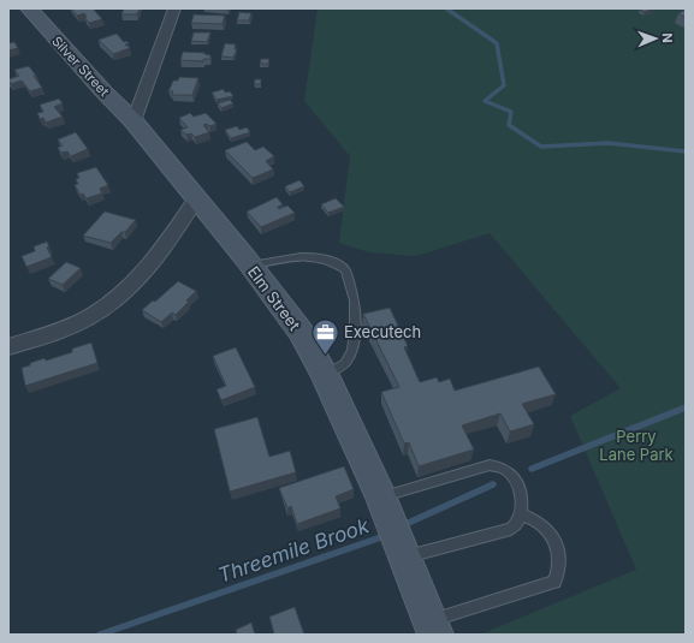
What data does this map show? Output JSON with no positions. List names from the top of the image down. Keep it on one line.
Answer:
{"streets":{"street":["Silver Street","Elm Street"]},"crossings":[["Silver Street","Elm Street"]],"water":["Threemile Brook"],"parks":["Perry Lane Park"],"places":{"office":["Executech"]},"north":"right"}
